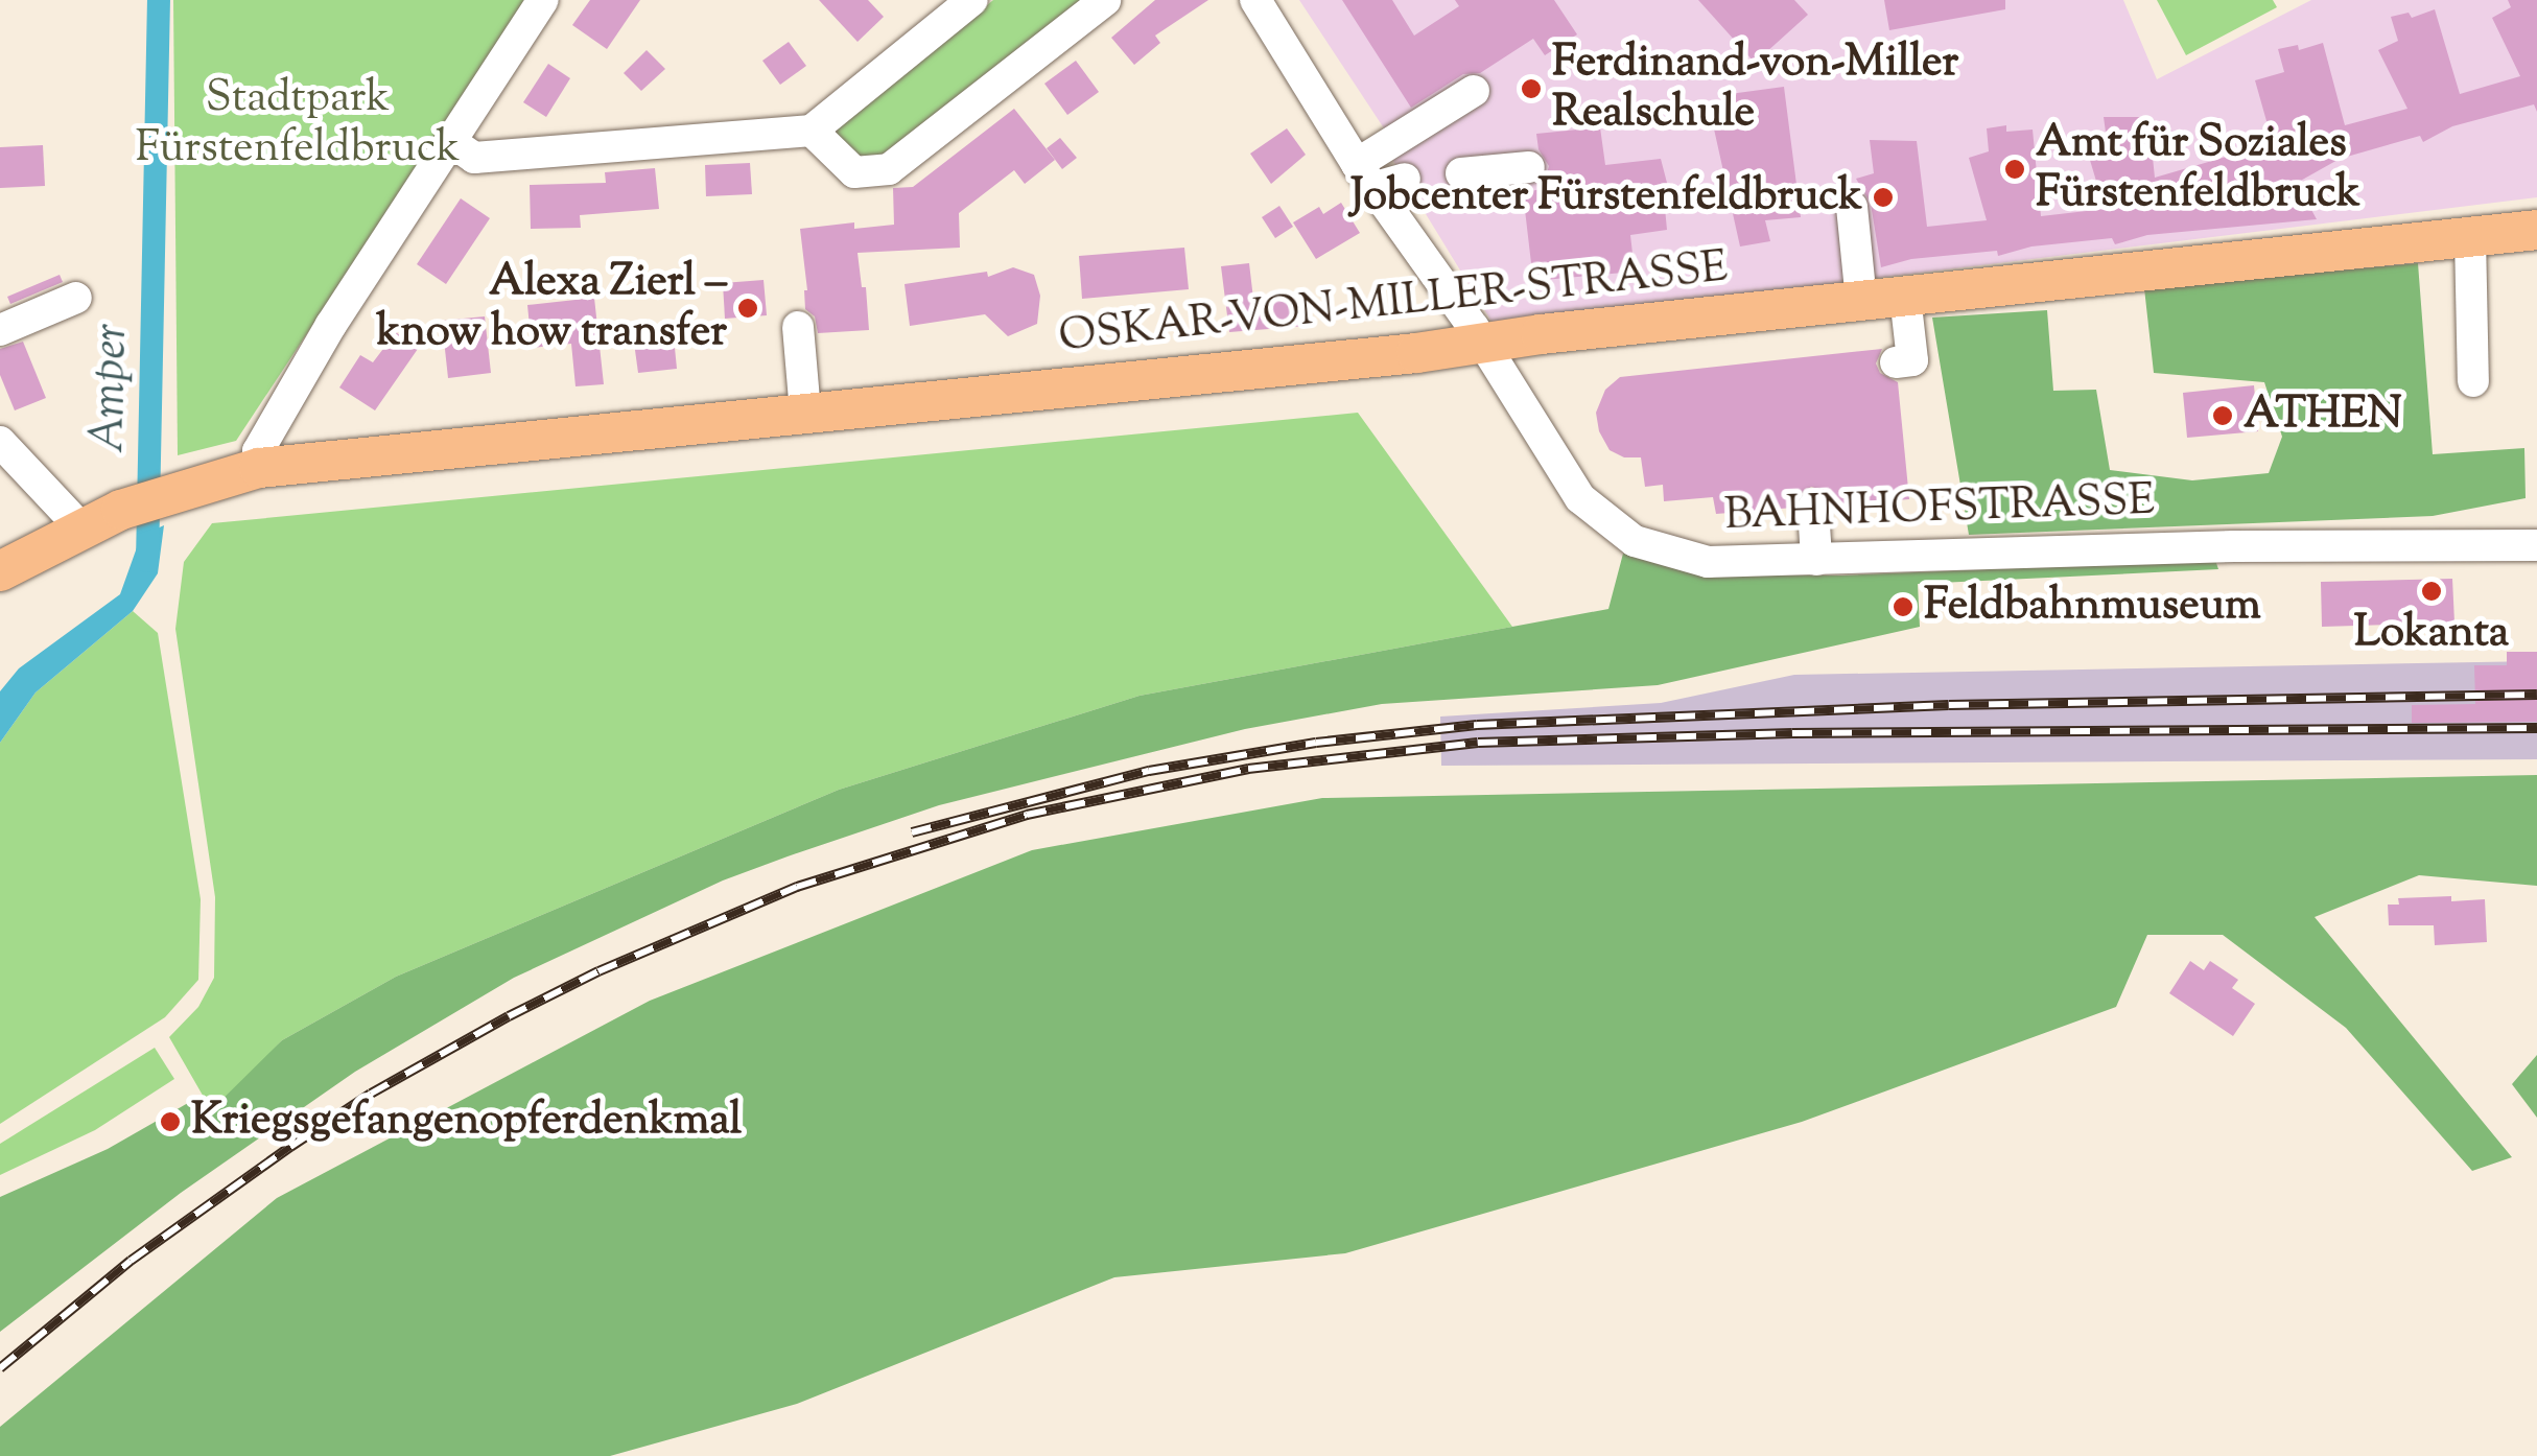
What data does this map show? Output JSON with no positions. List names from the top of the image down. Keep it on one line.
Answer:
{"streets":{"main road":["OSKAR-VON-MILLER-STRASSE"],"street":["BAHNHOFSTRASSE"]},"crossings":[["OSKAR-VON-MILLER-STRASSE","BAHNHOFSTRASSE"]],"water":["Amper"],"parks":["Stadtpark Fürstenfeldbruck"],"places":["Ferdinand-von-Miller Realschule","Amt für Soziales Fürstenfeldbruck","Jobcenter Fürstenfeldbruck","Alexa Zierl – know how transfer","ATHEN","Lokanta","Feldbahnmuseum","Kriegsgefangenopferdenkmal"]}
